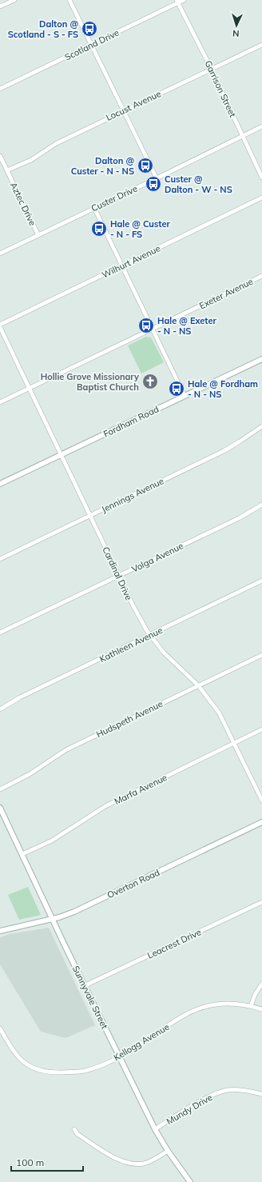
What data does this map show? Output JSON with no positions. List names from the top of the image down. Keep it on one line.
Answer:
{"streets":{"street":["Scotland Drive","Garrison Street","Locust Avenue","Custer Drive","Aztec Drive","Wilhurt Avenue","Exeter Avenue","Fordham Road","Jennings Avenue","Volga Avenue","Cardinal Drive","Kathleen Avenue","Hudspeth Avenue","Marfa Avenue","Overton Road","Leacrest Drive","Sunnyvale Street","Kellogg Avenue","Mundy Drive"]},"crossings":[["Scotland Drive","Garrison Street"],["Garrison Street","Locust Avenue"],["Garrison Street","Custer Drive"],["Locust Avenue","Aztec Drive"],["Custer Drive","Aztec Drive"],["Exeter Avenue","Cardinal Drive"],["Fordham Road","Cardinal Drive"],["Jennings Avenue","Cardinal Drive"],["Volga Avenue","Cardinal Drive"],["Cardinal Drive","Kathleen Avenue"],["Cardinal Drive","Hudspeth Avenue"],["Cardinal Drive","Marfa Avenue"],["Marfa Avenue","Sunnyvale Street"],["Overton Road","Sunnyvale Street"],["Leacrest Drive","Sunnyvale Street"],["Sunnyvale Street","Kellogg Avenue"],["Sunnyvale Street","Mundy Drive"]],"places":{"bus stop":["Dalton @ Scotland - S - FS","Dalton @ Custer - N - NS","Custer @ Dalton - W - NS","Hale @ Custer - N - FS","Hale @ Exeter - N - NS","Hale @ Fordham - N - NS"],"church":["Hollie Grove Missionary Baptist Church"]},"scale_bar":"100 m","north":"bottom"}
